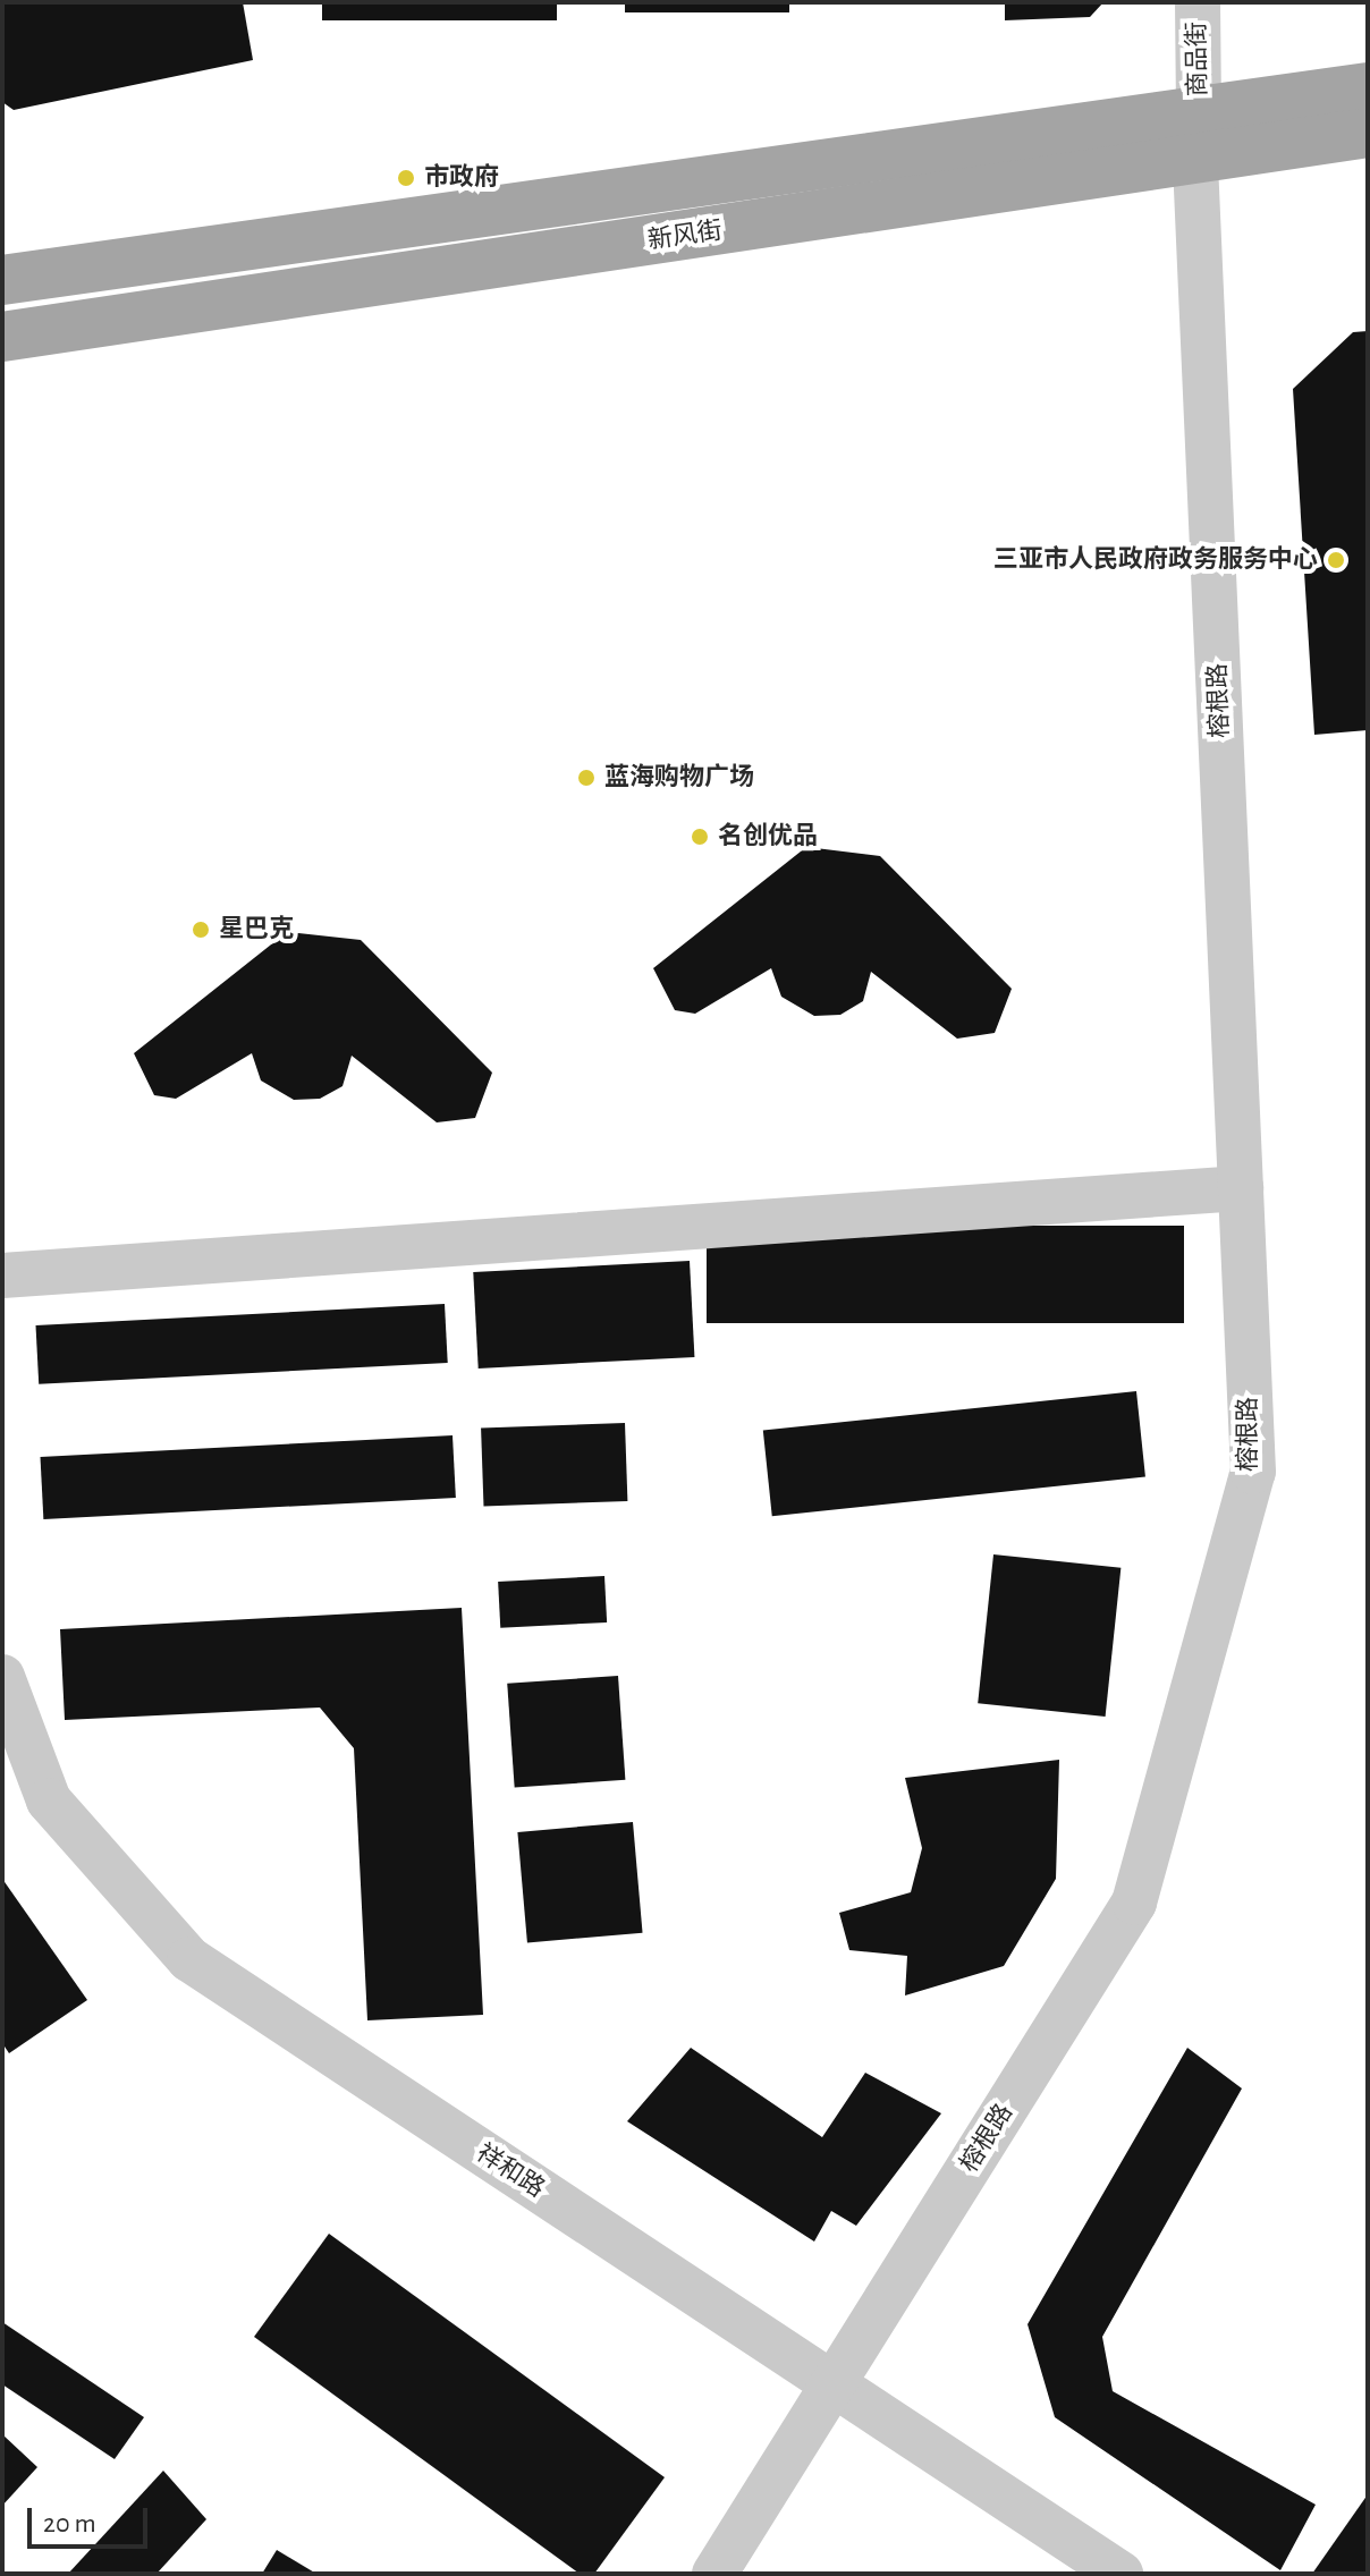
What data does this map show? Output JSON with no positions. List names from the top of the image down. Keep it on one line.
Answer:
{"streets":{"main road":["新风街"],"street":["商品街","榕根路","祥和路"]},"crossings":[["商品街","新风街"],["商品街","榕根路"],["新风街","榕根路"],["榕根路","祥和路"]],"places":["市政府","三亚市人民政府政务服务中心","蓝海购物广场","名创优品","星巴克"],"scale_bar":"20 m"}
